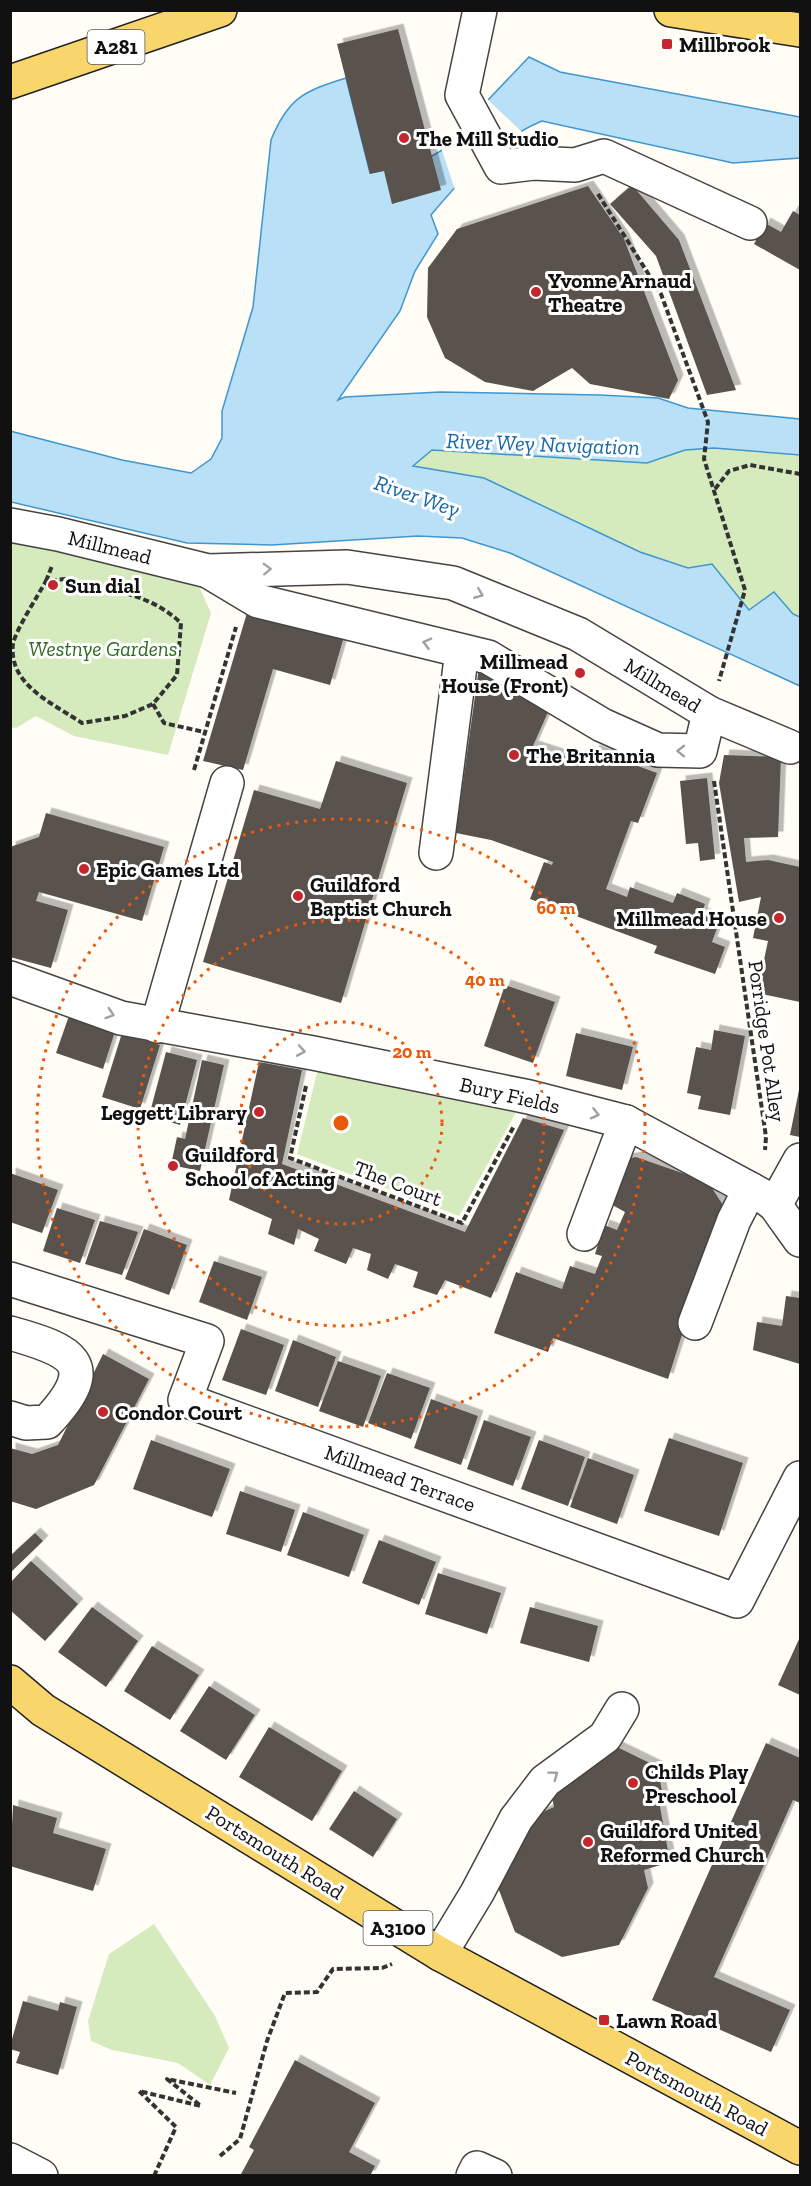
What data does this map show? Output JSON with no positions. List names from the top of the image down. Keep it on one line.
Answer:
{"streets":{"main road":["A281","Portsmouth Road","A3100"],"street":["Millmead","Bury Fields","Millmead Terrace"],"path":["Porridge Pot Alley","The Court"]},"crossings":[["Millmead","Porridge Pot Alley"],["Porridge Pot Alley","Bury Fields"],["Bury Fields","The Court"]],"one_way":["Bury Fields"],"water":["River Wey Navigation","River Wey"],"parks":["Westnye Gardens"],"places":{"transit":["Millbrook","Lawn Road"],"other":["The Mill Studio","Yvonne Arnaud Theatre","Sun dial","Millmead House (Front)","The Britannia","Epic Games Ltd","Guildford Baptist Church","Millmead House","Leggett Library","Guildford School of Acting","Condor Court","Childs Play Preschool","Guildford United Reformed Church"]},"rings":["60 m","40 m","20 m"]}
